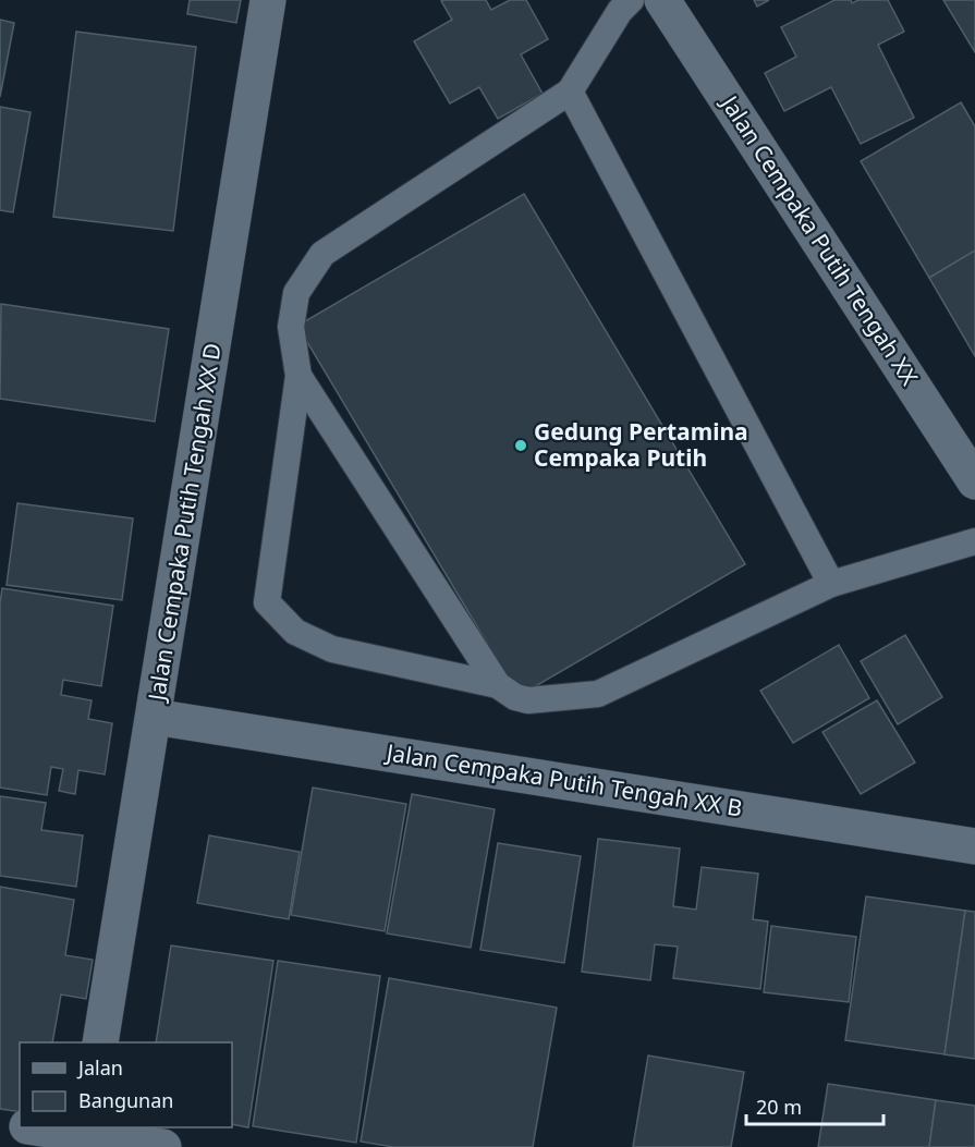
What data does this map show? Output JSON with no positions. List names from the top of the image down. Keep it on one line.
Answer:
{"streets":{"street":["Jalan Cempaka Putih Tengah XX","Jalan Cempaka Putih Tengah XX D","Jalan Cempaka Putih Tengah XX B"]},"crossings":[["Jalan Cempaka Putih Tengah XX D","Jalan Cempaka Putih Tengah XX B"]],"places":["Gedung Pertamina Cempaka Putih"],"legend":["Jalan","Bangunan"],"scale_bar":"20 m"}
